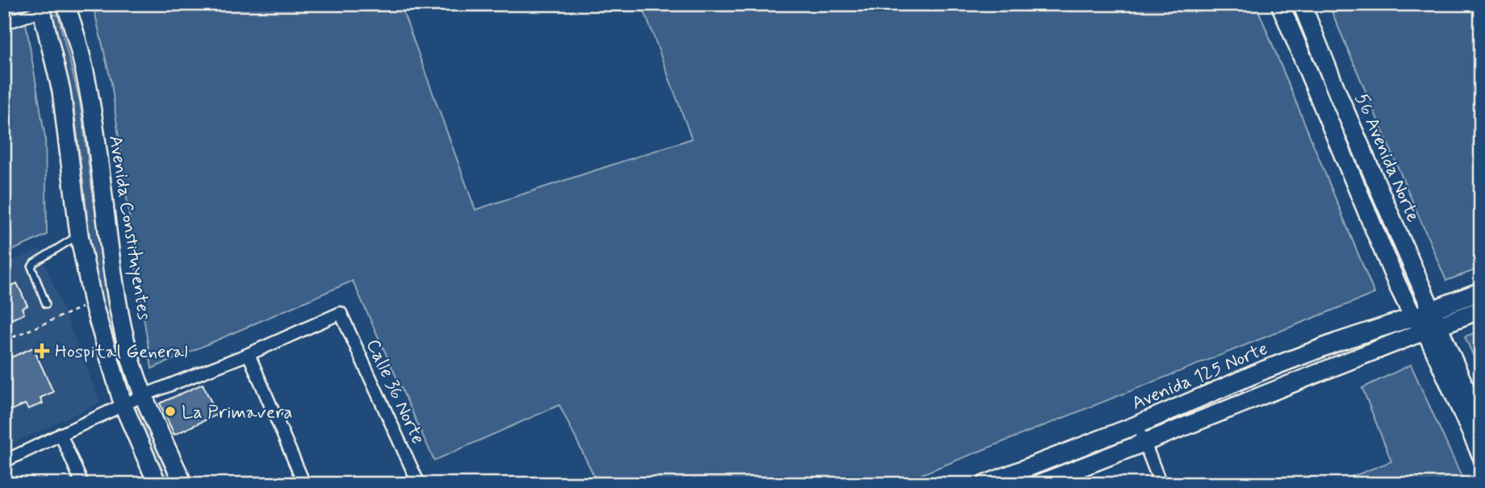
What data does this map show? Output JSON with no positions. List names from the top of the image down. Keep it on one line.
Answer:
{"streets":{"main road":["56 Avenida Norte","Avenida Constituyentes","Avenida 125 Norte"],"street":["Calle 36 Norte"]},"crossings":[["56 Avenida Norte","Avenida 125 Norte"]],"places":{"health":["Hospital General"],"other":["La Primavera"]}}
